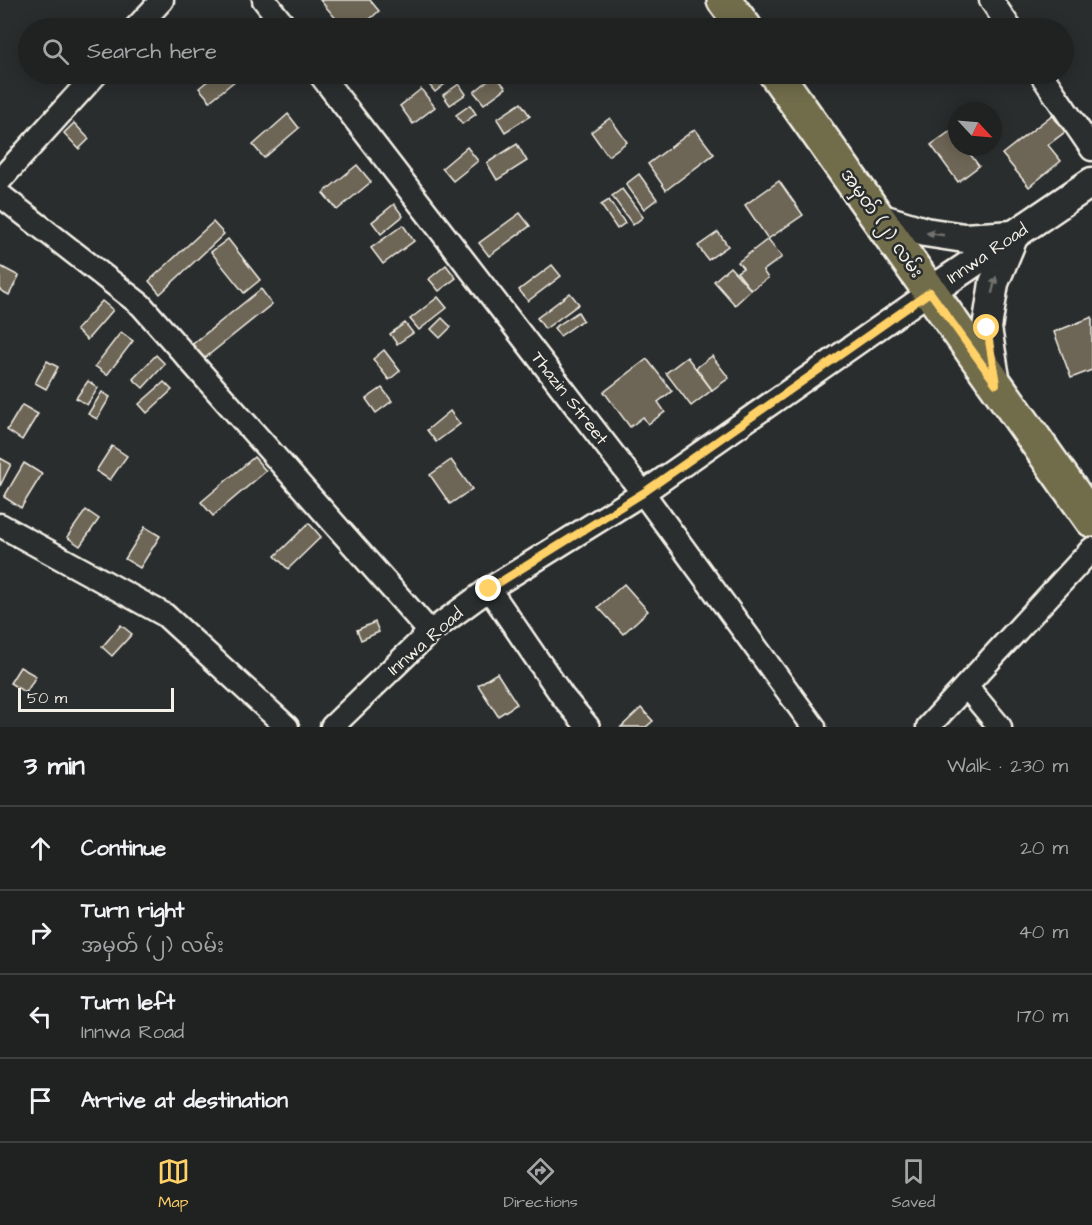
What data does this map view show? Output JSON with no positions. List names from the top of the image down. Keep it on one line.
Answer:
{"streets":{"main road":["အမှတ် (၂) လမ်း"],"street":["Innwa Road","Thazin Street"]},"crossings":[["အမှတ် (၂) လမ်း","Innwa Road"],["Innwa Road","Thazin Street"]],"scale_bar":"50 m","north":"bottom right","page":{"search":"Search here","scale":"50 m","heading":["3 min","Walk · 230 m"],"list":[["Continue","20 m"],["Turn right","အမှတ် (၂) လမ်း","40 m"],["Turn left","Innwa Road","170 m"],"Arrive at destination"],"nav":["Map","Directions","Saved"]}}
